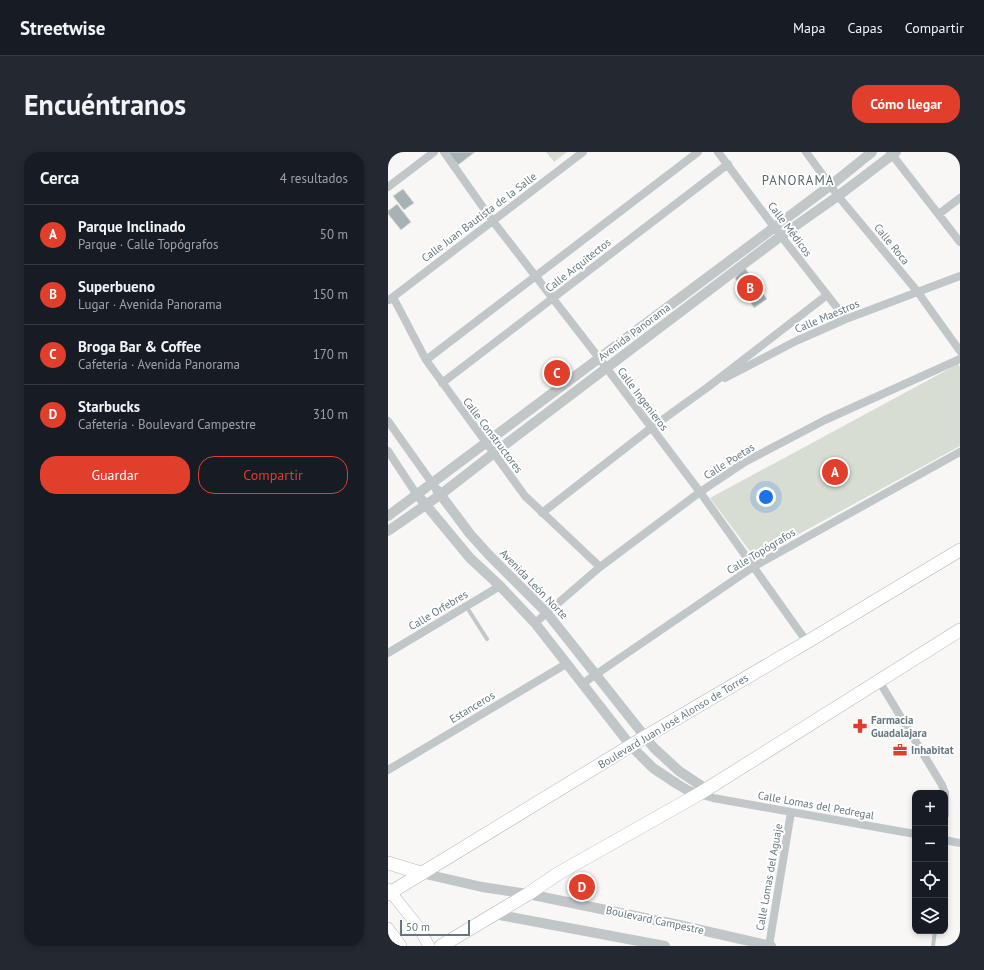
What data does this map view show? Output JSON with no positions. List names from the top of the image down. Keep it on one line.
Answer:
{"streets":{"main road":["Boulevard Juan José Alonso de Torres"],"street":["Calle Juan Bautista de la Salle","Calle Médicos","Calle Roca","Calle Arquitectos","Calle Maestros","Avenida Panorama","Calle Ingenieros","Calle Constructores","Calle Poetas","Calle Topógrafos","Avenida León Norte","Calle Orfebres","Estanceros","Calle Lomas del Pedregal","Calle Lomas del Aguaje","Boulevard Campestre"]},"crossings":[["Calle Juan Bautista de la Salle","Calle Ingenieros"],["Calle Juan Bautista de la Salle","Calle Constructores"],["Calle Médicos","Calle Arquitectos"],["Calle Médicos","Calle Maestros"],["Calle Médicos","Avenida Panorama"],["Calle Roca","Calle Maestros"],["Calle Roca","Avenida Panorama"],["Calle Arquitectos","Calle Ingenieros"],["Calle Arquitectos","Calle Constructores"],["Calle Maestros","Calle Ingenieros"],["Calle Maestros","Calle Constructores"],["Avenida Panorama","Calle Ingenieros"],["Avenida Panorama","Calle Constructores"],["Avenida Panorama","Avenida León Norte"],["Calle Ingenieros","Calle Poetas"],["Calle Ingenieros","Calle Topógrafos"],["Calle Ingenieros","Boulevard Juan José Alonso de Torres"],["Calle Constructores","Calle Poetas"],["Calle Poetas","Avenida León Norte"],["Calle Topógrafos","Avenida León Norte"],["Avenida León Norte","Boulevard Juan José Alonso de Torres"],["Avenida León Norte","Calle Lomas del Pedregal"],["Boulevard Juan José Alonso de Torres","Boulevard Campestre"],["Calle Lomas del Pedregal","Calle Lomas del Aguaje"],["Calle Lomas del Aguaje","Boulevard Campestre"]],"districts":["PANORAMA"],"places":{"pharmacy":["Farmacia Guadalajara"],"office":["Inhabitat"]},"scale_bar":"50 m","page":{"header":"Streetwise","nav":["Mapa","Capas","Compartir"],"buttons":["Cómo llegar",["Guardar","Compartir"]],"title":"Encuéntranos","heading":["Cerca","4 resultados"],"list":[{"mark":"A","name":"Parque Inclinado","note":"Parque · Calle Topógrafos","value":"50 m"},{"mark":"B","name":"Superbueno","note":"Lugar · Avenida Panorama","value":"150 m"},{"mark":"C","name":"Broga Bar & Coffee","note":"Cafetería · Avenida Panorama","value":"170 m"},{"mark":"D","name":"Starbucks","note":"Cafetería · Boulevard Campestre","value":"310 m"}],"pins":["B","C","A","D"],"map_buttons":["+","−"],"scale":"50 m"}}
